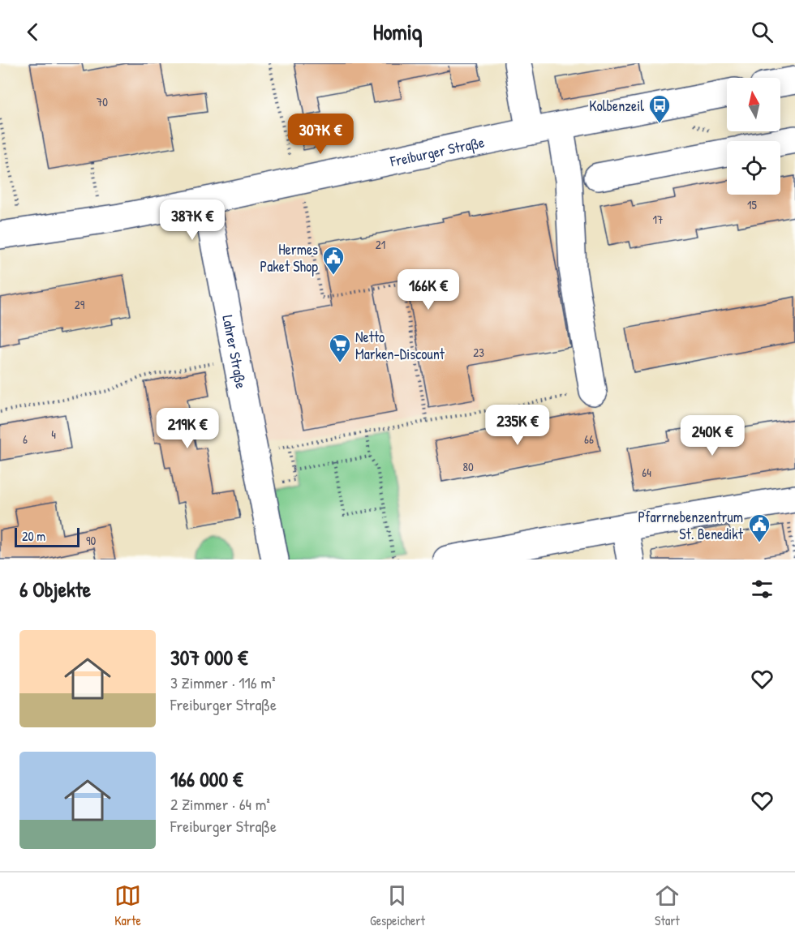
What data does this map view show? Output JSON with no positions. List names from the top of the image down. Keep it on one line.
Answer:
{"streets":{"street":["Freiburger Straße","Lahrer Straße"]},"crossings":[["Freiburger Straße","Lahrer Straße"]],"places":{"bus stop":["Kolbenzeil"],"public building":["Hermes Paket Shop","Pfarrnebenzentrum St. Benedikt"],"supermarket":["Netto Marken-Discount"]},"house_numbers":["70","15","17","21","29","23","4","6","66","80","64","90"],"scale_bar":"20 m","north":"top","page":{"header":"Homiq","price":["307K €","387K €","166K €","235K €","219K €","240K €"],"scale":"20 m","heading":"6 Objekte","list":[{"name":"307 000 €","note":"3 Zimmer · 116 m² · Freiburger Straße"},{"name":"166 000 €","note":"2 Zimmer · 64 m² · Freiburger Straße"}],"tabs":["Karte","Gespeichert","Start"]}}
